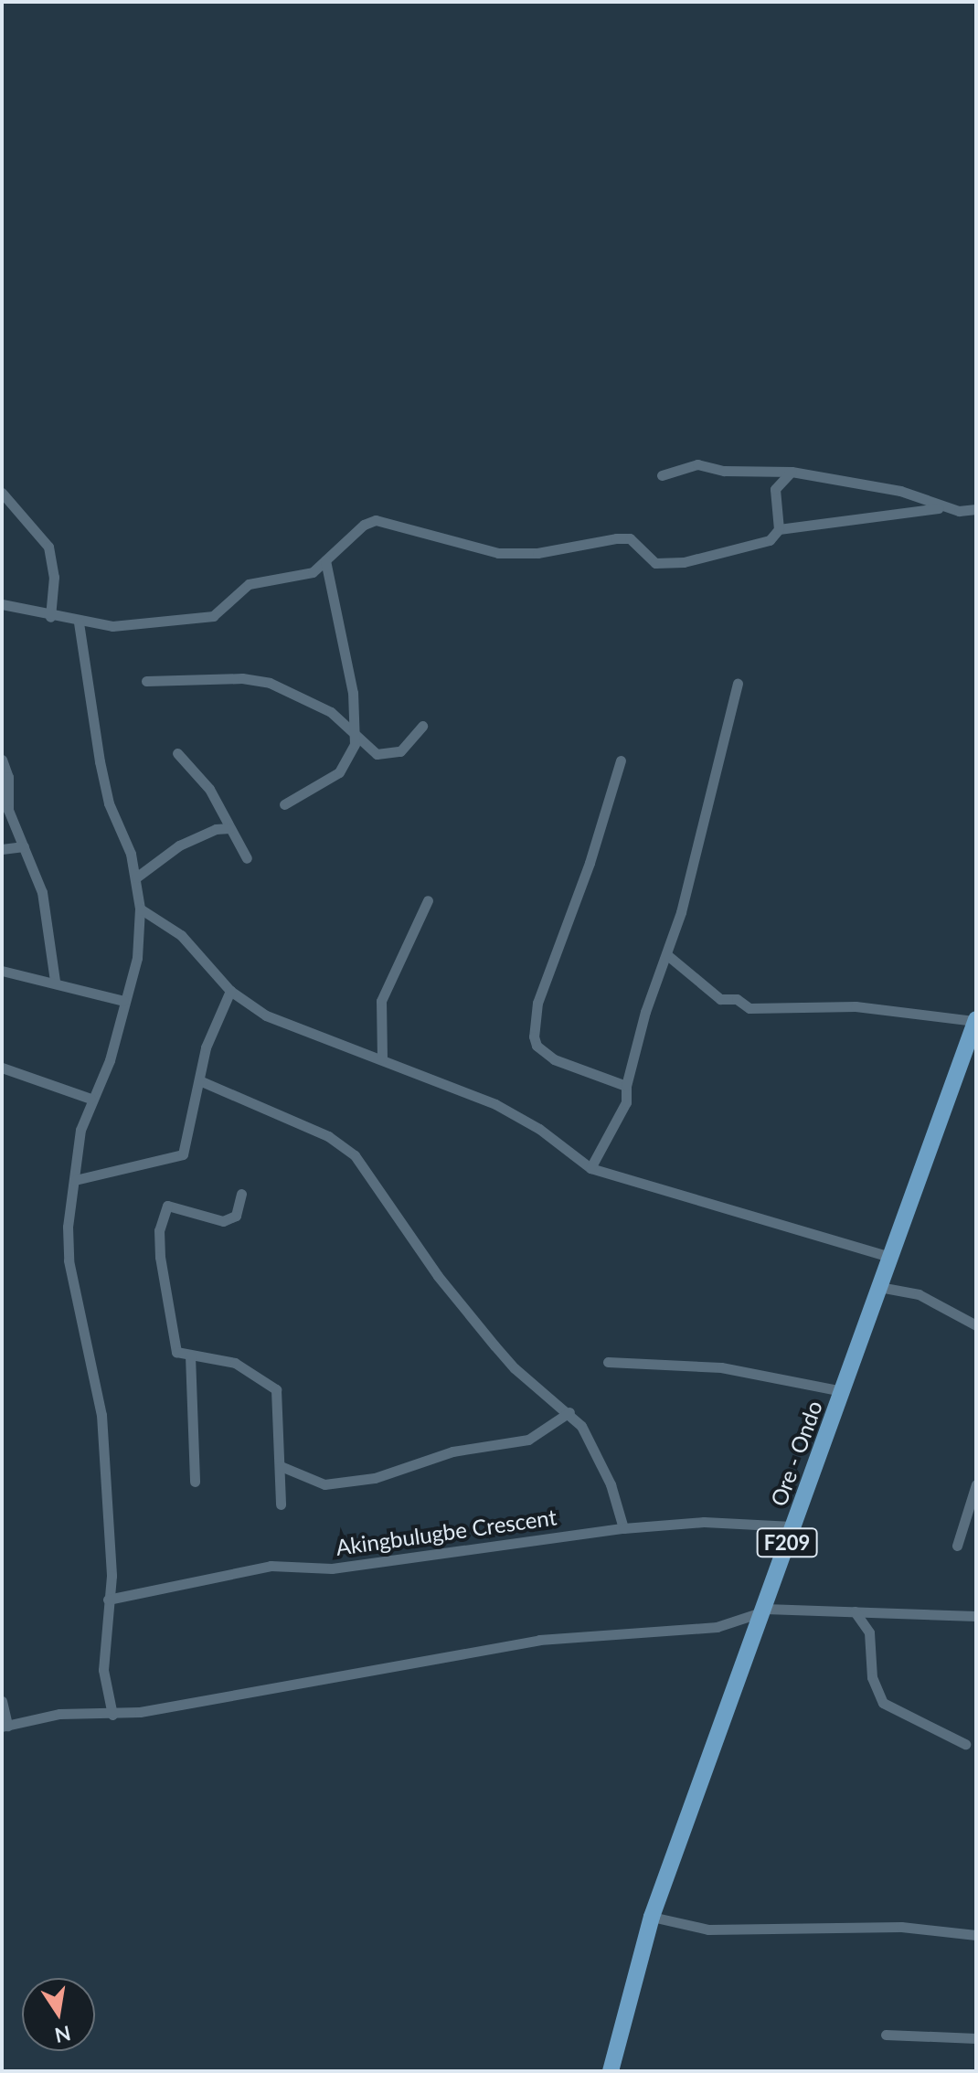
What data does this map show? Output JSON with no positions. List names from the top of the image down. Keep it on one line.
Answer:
{"streets":{"main road":["Ore - Ondo","F209"],"street":["Akingbulugbe Crescent"]},"crossings":[["Ore - Ondo","Akingbulugbe Crescent"]],"north":"bottom"}
